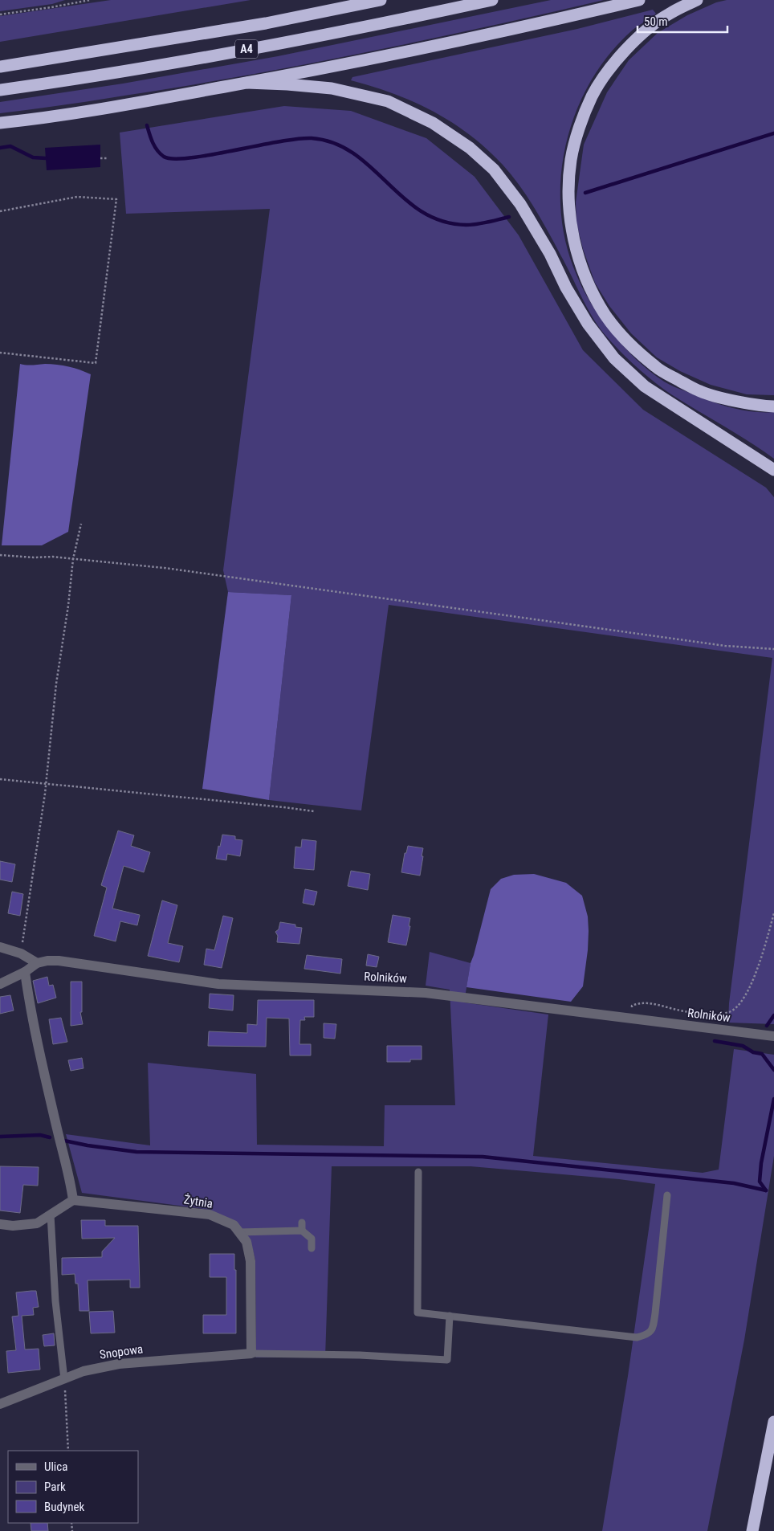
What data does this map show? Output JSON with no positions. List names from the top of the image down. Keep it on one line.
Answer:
{"streets":{"highway":["A4"],"street":["Rolników","Żytnia","Snopowa"]},"crossings":[["Żytnia","Snopowa"]],"legend":["Ulica","Park","Budynek"],"scale_bar":"50 m"}
